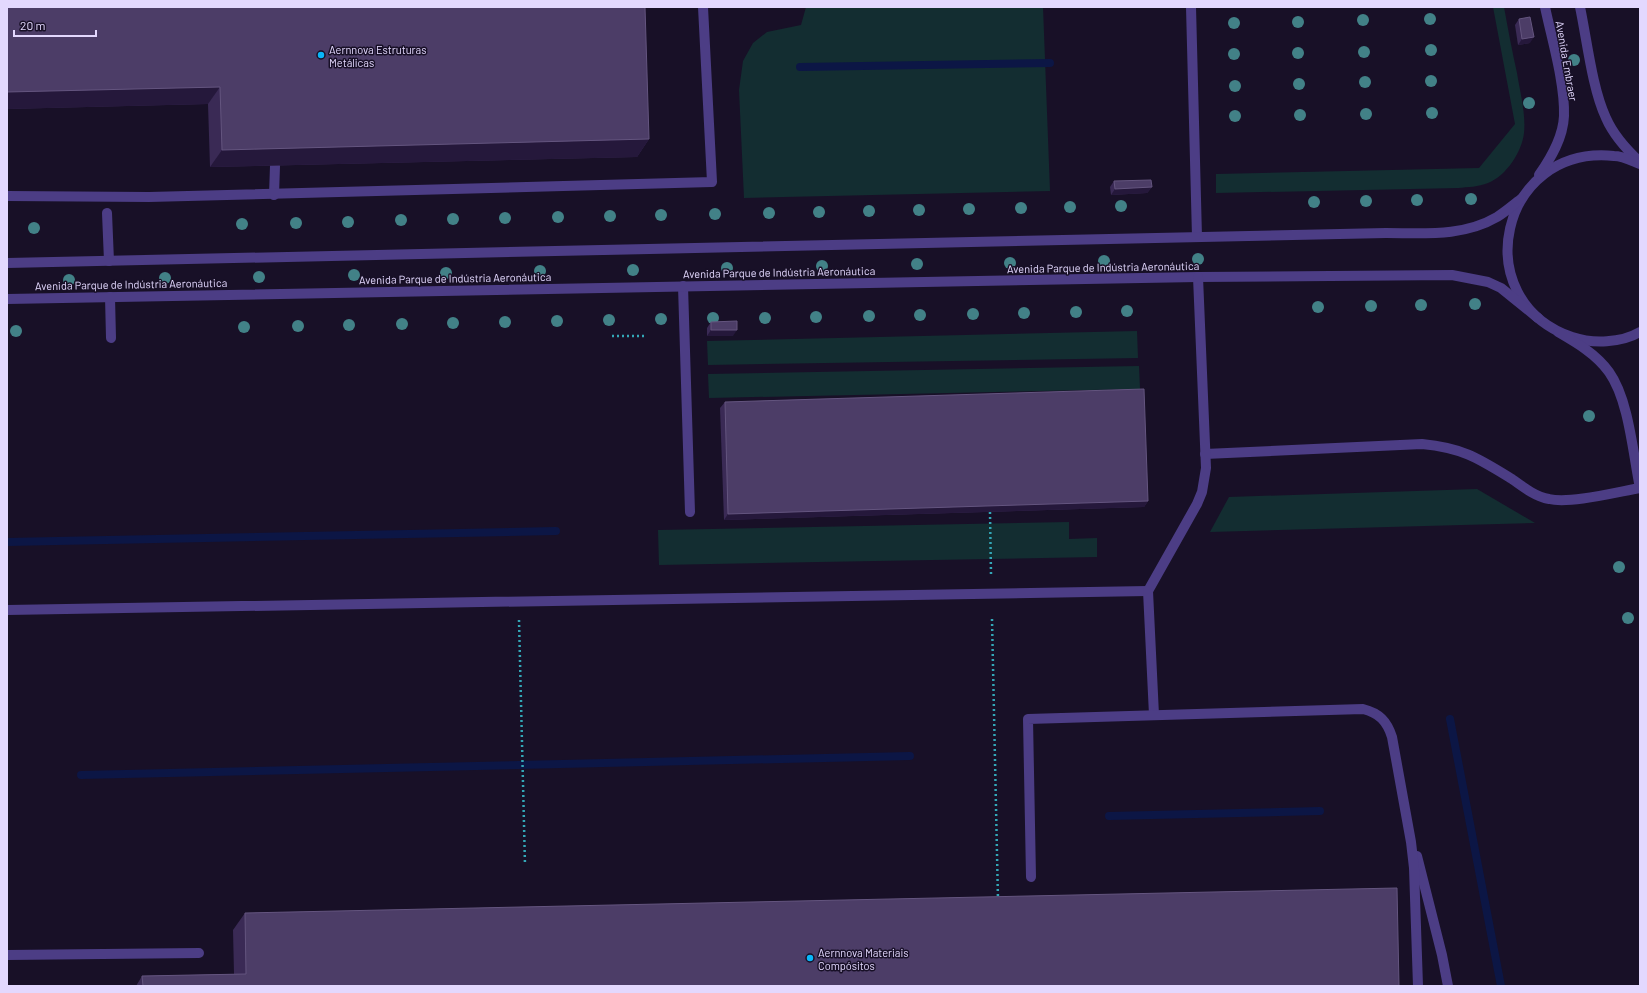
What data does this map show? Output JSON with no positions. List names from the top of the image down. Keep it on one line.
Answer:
{"streets":{"street":["Avenida Embraer","Avenida Parque de Indústria Aeronáutica"]},"places":["Aernnova Estruturas Metálicas","Aernnova Materiais Compósitos"],"scale_bar":"20 m"}
